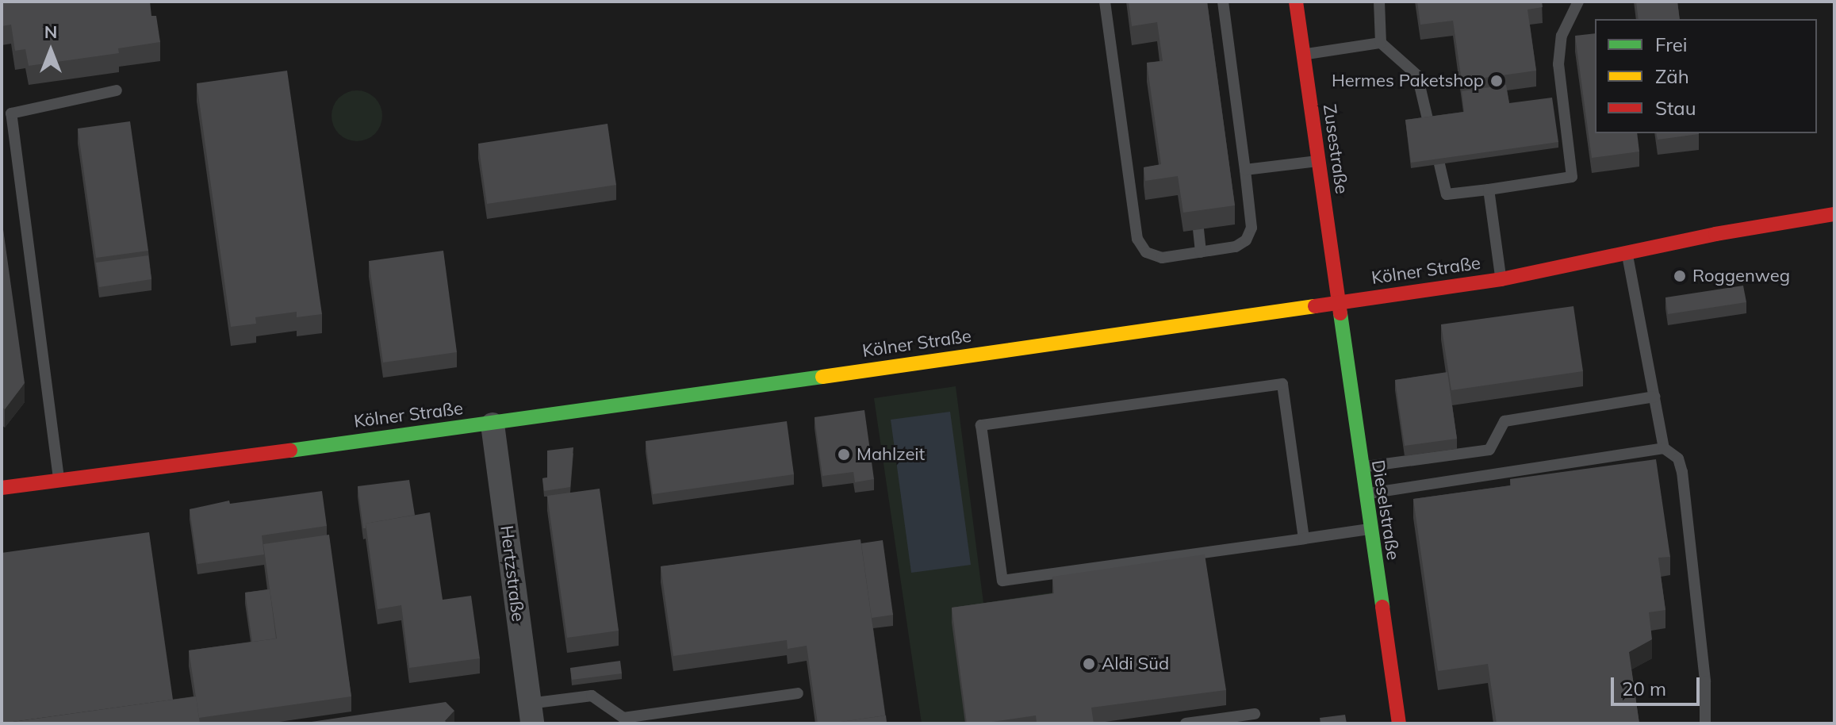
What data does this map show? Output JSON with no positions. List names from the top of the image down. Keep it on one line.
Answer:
{"streets":{"street":["Zusestraße","Kölner Straße","Dieselstraße","Hertzstraße"]},"crossings":[["Zusestraße","Kölner Straße"],["Zusestraße","Dieselstraße"],["Kölner Straße","Dieselstraße"],["Kölner Straße","Hertzstraße"]],"places":["Hermes Paketshop","Roggenweg","Mahlzeit","Aldi Süd"],"legend":["Frei","Zäh","Stau"],"scale_bar":"20 m","north":"top"}
